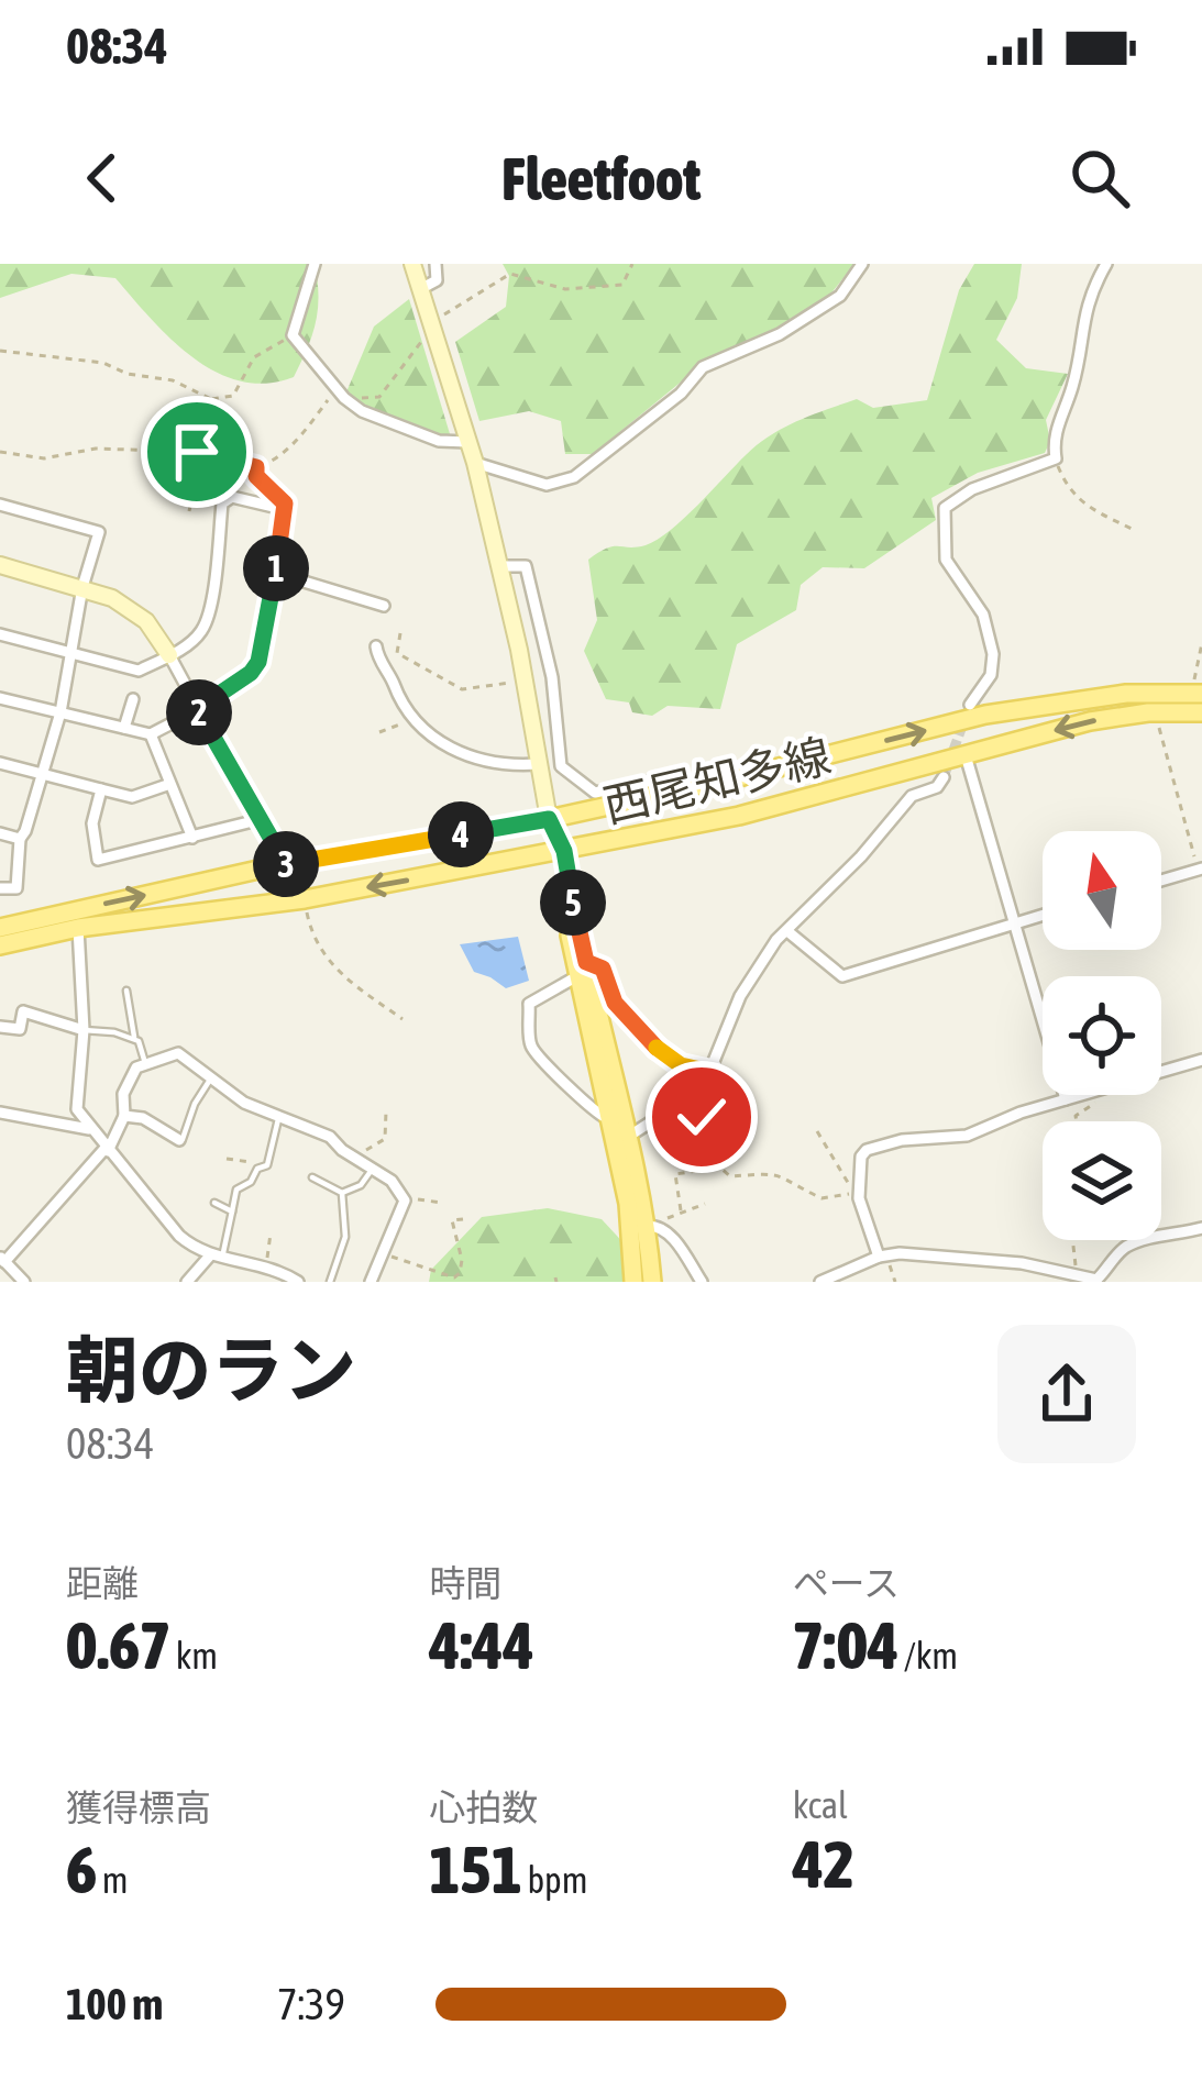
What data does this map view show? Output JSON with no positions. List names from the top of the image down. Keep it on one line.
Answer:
{"streets":{"main road":["西尾知多線"]},"north":"top","page":{"status":"08:34","header":"Fleetfoot","pins":["1","2","4","3","5"],"heading":["朝のラン","08:34"],"stats":[["距離","0.67 km"],["時間","4:44"],["ペース","7:04 /km"],["獲得標高","6 m"],["心拍数","151 bpm"],["kcal","42"]],"list":[{"name":"100 m","note":"7:39"}]}}
